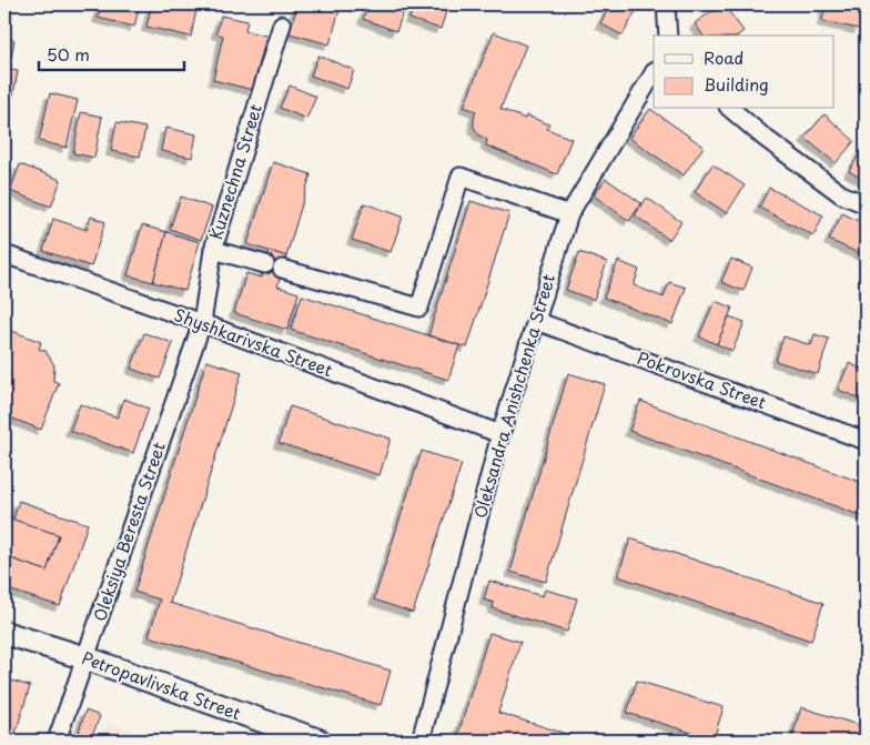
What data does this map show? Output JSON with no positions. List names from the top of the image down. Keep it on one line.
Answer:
{"streets":{"main road":["Petropavlivska Street"],"street":["Kuznechna Street","Shyshkarivska Street","Pokrovska Street","Oleksandra Anishchenka Street","Oleksiya Beresta Street"]},"crossings":[["Kuznechna Street","Shyshkarivska Street"],["Kuznechna Street","Oleksiya Beresta Street"],["Shyshkarivska Street","Oleksandra Anishchenka Street"],["Shyshkarivska Street","Oleksiya Beresta Street"],["Pokrovska Street","Oleksandra Anishchenka Street"],["Oleksiya Beresta Street","Petropavlivska Street"]],"legend":["Road","Building"],"scale_bar":"50 m"}
